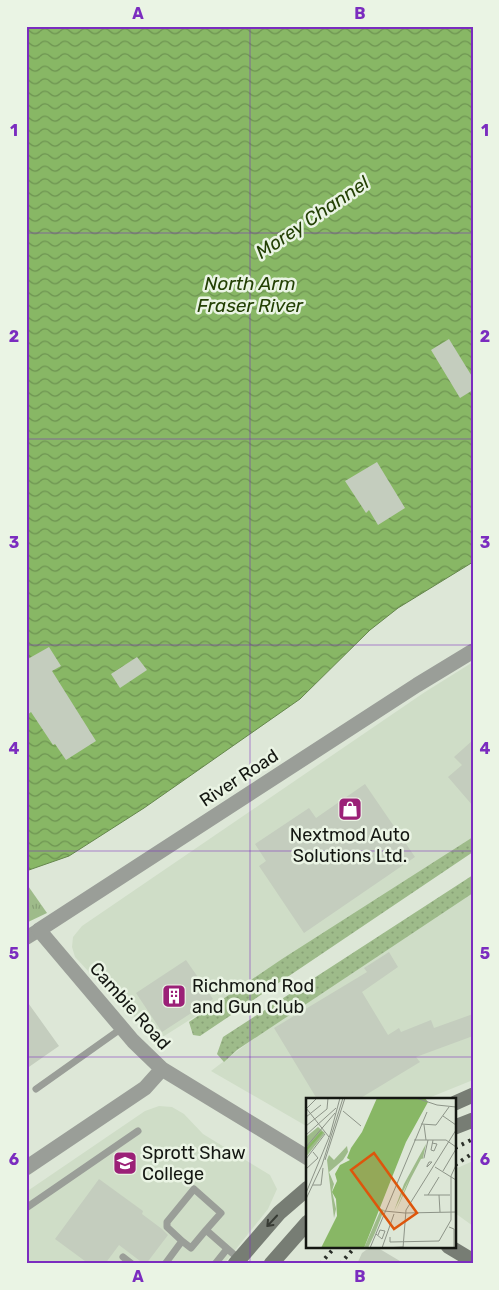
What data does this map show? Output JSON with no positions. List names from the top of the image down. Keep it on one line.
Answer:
{"streets":{"street":["River Road","Cambie Road"]},"crossings":[["River Road","Cambie Road"]],"water":["Morey Channel","North Arm Fraser River"],"places":{"shop":["Nextmod Auto Solutions Ltd."],"building":["Richmond Rod and Gun Club"],"school or university":["Sprott Shaw College"]},"grid":{"columns":["A","B"],"rows":["1","2","3","4","5","6"]}}
